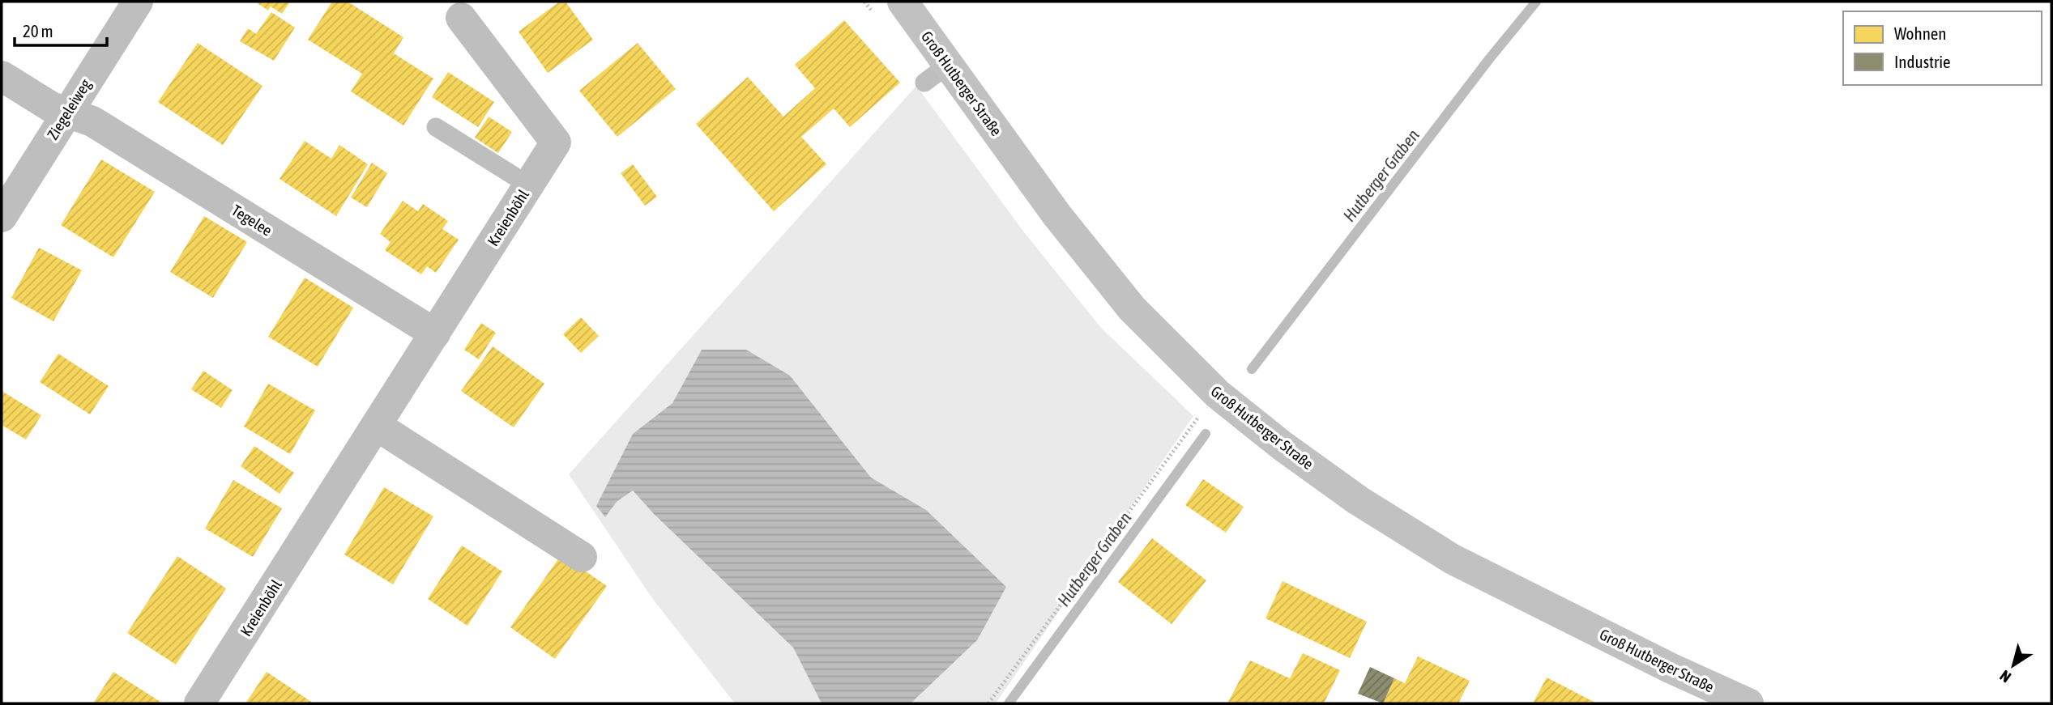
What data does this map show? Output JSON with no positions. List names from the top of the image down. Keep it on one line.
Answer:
{"streets":{"main road":["Groß Hutberger Straße"],"street":["Ziegeleiweg","Kreienböhl","Tegelee"]},"crossings":[["Ziegeleiweg","Tegelee"],["Kreienböhl","Tegelee"]],"water":["Hutberger Graben"],"legend":["Wohnen","Industrie"],"scale_bar":"20 m","north":"bottom left"}
